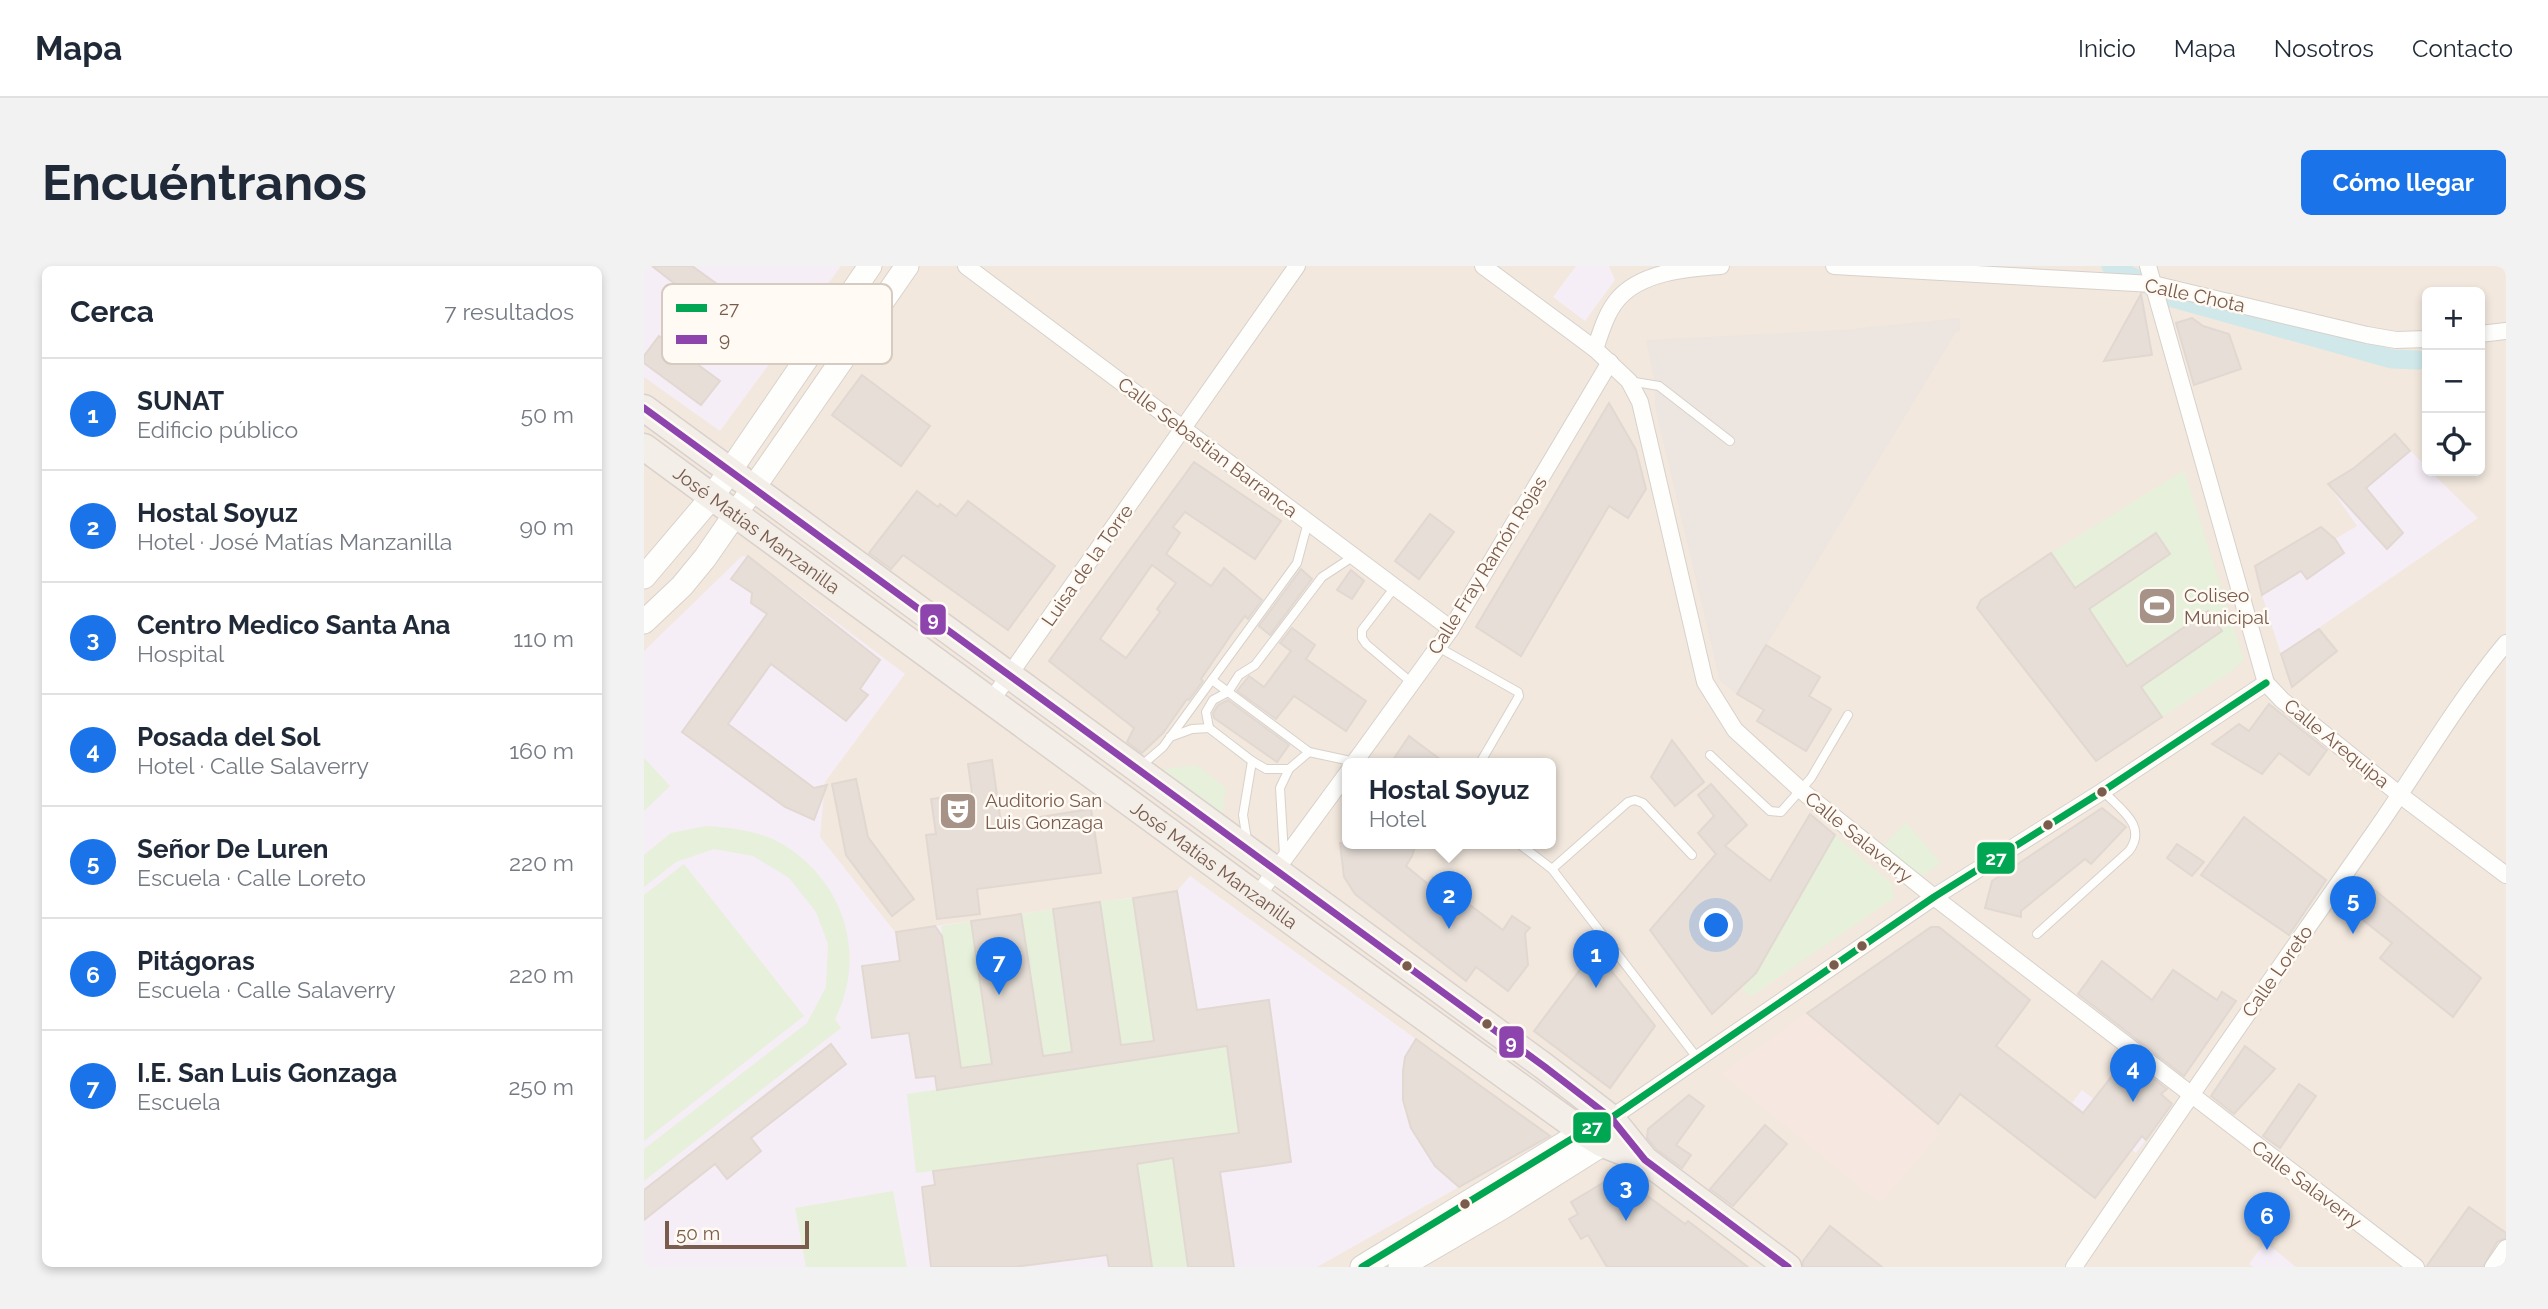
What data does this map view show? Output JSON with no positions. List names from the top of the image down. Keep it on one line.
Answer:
{"streets":{"main road":["José Matías Manzanilla"],"street":["Calle Chota","Calle Sebastian Barranca","Luisa de la Torre","Calle Fray Ramón Rojas","Calle Arequipa","Calle Salaverry","Calle Loreto"]},"crossings":[["Calle Chota","Calle Arequipa"],["Calle Sebastian Barranca","Luisa de la Torre"],["Calle Sebastian Barranca","Calle Fray Ramón Rojas"],["José Matías Manzanilla","Luisa de la Torre"],["José Matías Manzanilla","Calle Fray Ramón Rojas"],["Calle Fray Ramón Rojas","Calle Salaverry"],["Calle Arequipa","Calle Loreto"],["Calle Salaverry","Calle Loreto"]],"places":{"sports":["Coliseo Municipal"],"theatre":["Auditorio San Luis Gonzaga"]},"lines":["transit line 9","transit line 27"],"legend":["27","9"],"scale_bar":"50 m","page":{"header":"Mapa","nav":["Inicio","Mapa","Nosotros","Contacto"],"buttons":"Cómo llegar","title":"Encuéntranos","heading":["Cerca","7 resultados"],"map_buttons":["+","−"],"list":[{"mark":"1","name":"SUNAT","note":"Edificio público","value":"50 m"},{"mark":"2","name":"Hostal Soyuz","note":"Hotel · José Matías Manzanilla","value":"90 m"},{"mark":"3","name":"Centro Medico Santa Ana","note":"Hospital","value":"110 m"},{"mark":"4","name":"Posada del Sol","note":"Hotel · Calle Salaverry","value":"160 m"},{"mark":"5","name":"Señor De Luren","note":"Escuela · Calle Loreto","value":"220 m"},{"mark":"6","name":"Pitágoras","note":"Escuela · Calle Salaverry","value":"220 m"},{"mark":"7","name":"I.E. San Luis Gonzaga","note":"Escuela","value":"250 m"}],"popup":["Hostal Soyuz","Hotel"],"pins":["2","5","1","7","4","3","6"],"scale":"50 m"}}
